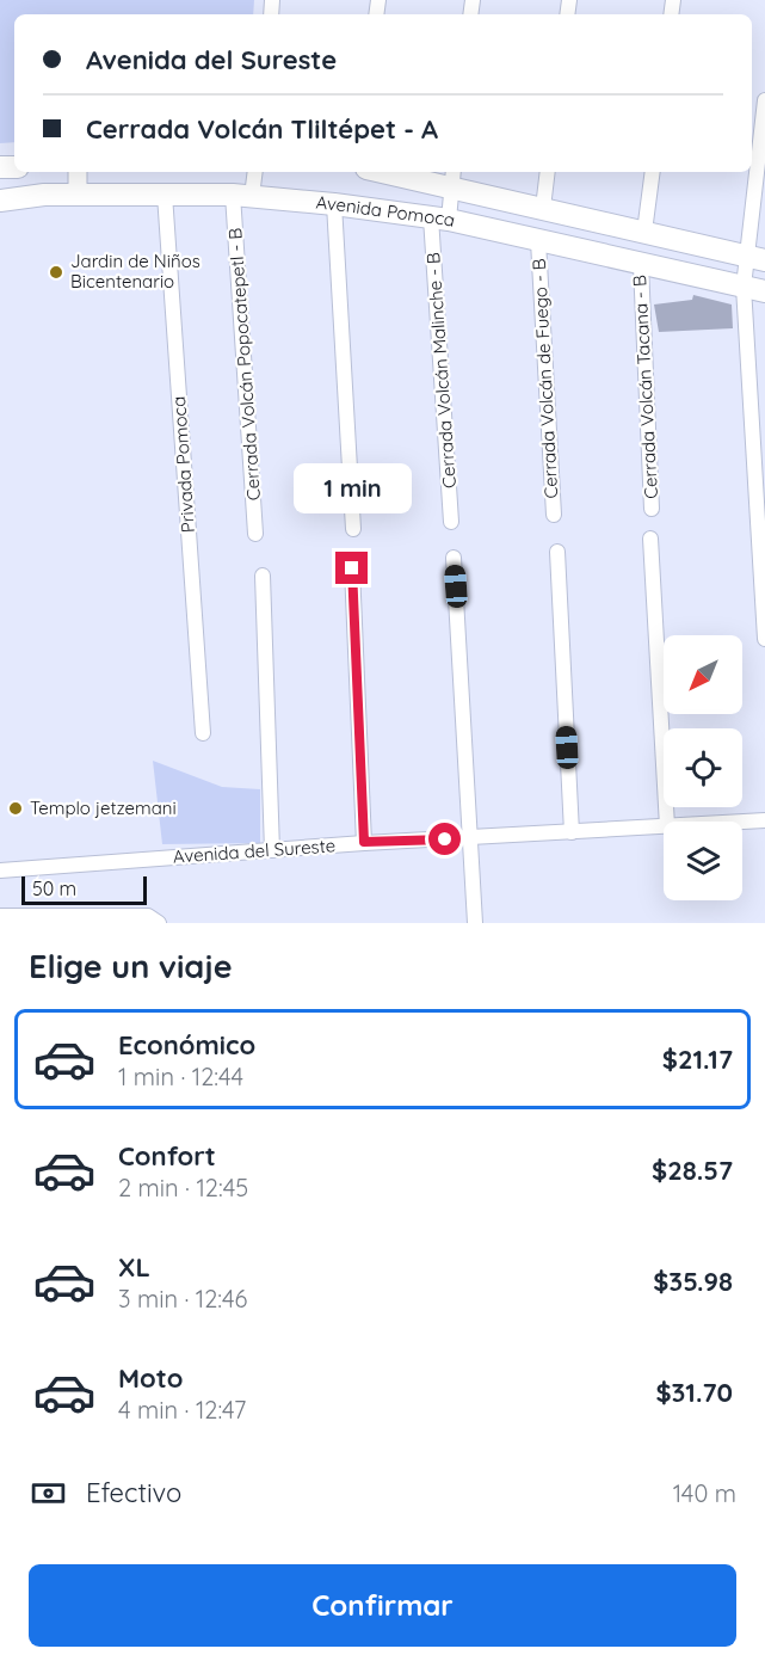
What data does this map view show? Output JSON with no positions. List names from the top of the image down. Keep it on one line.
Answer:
{"streets":{"main road":["Avenida Pomoca"],"street":["Cerrada Volcán Popocatepetl - B","Cerrada Volcán Malinche - B","Cerrada Volcán de Fuego - B","Cerrada Volcán Tacana - B","Privada Pomoca","Avenida del Sureste"]},"crossings":[["Avenida Pomoca","Cerrada Volcán Popocatepetl - B"],["Avenida Pomoca","Cerrada Volcán Malinche - B"],["Avenida Pomoca","Cerrada Volcán de Fuego - B"],["Avenida Pomoca","Cerrada Volcán Tacana - B"],["Avenida Pomoca","Privada Pomoca"]],"places":["Jardin de Niños Bicentenario","Templo jetzemani"],"scale_bar":"50 m","north":"bottom left","page":{"banner":["Avenida del Sureste","Cerrada Volcán Tliltépet - A"],"bubble":"1 min","scale":"50 m","heading":"Elige un viaje","list":[{"name":"Económico","note":"1 min · 12:44","value":"$21.17"},{"name":"Confort","note":"2 min · 12:45","value":"$28.57"},{"name":"XL","note":"3 min · 12:46","value":"$35.98"},{"name":"Moto","note":"4 min · 12:47","value":"$31.70"}],"pay":["Efectivo","140 m"],"buttons":"Confirmar"}}
